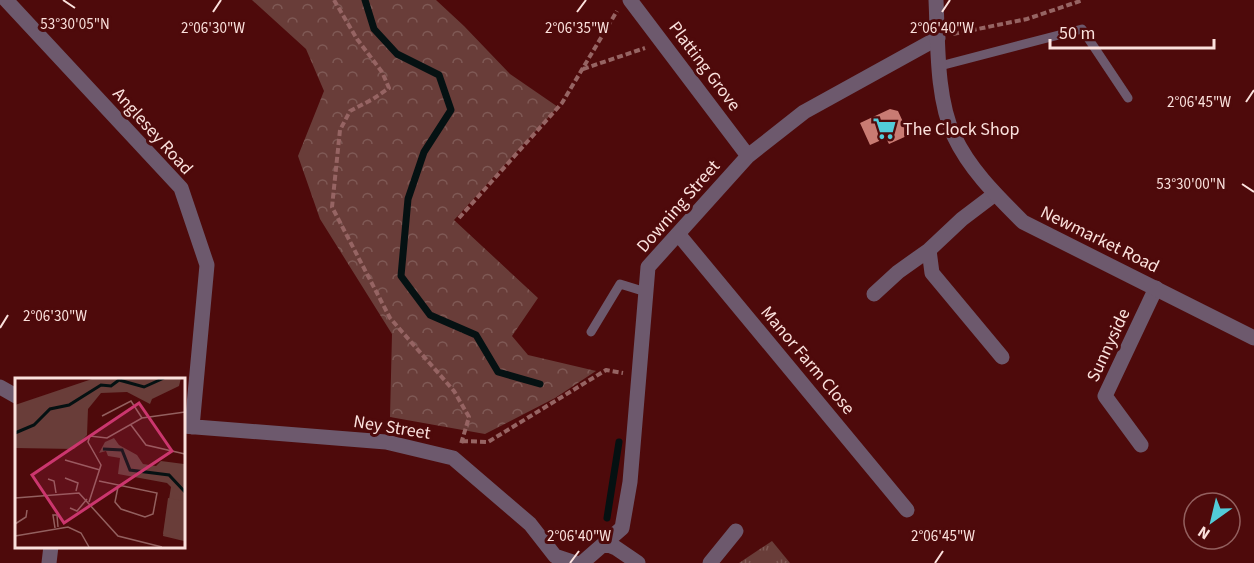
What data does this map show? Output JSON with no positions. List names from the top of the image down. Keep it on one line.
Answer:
{"streets":{"street":["Platting Grove","Anglesey Road","Downing Street","Newmarket Road","Sunnyside","Manor Farm Close","Ney Street"]},"crossings":[["Platting Grove","Downing Street"],["Anglesey Road","Ney Street"],["Downing Street","Newmarket Road"],["Downing Street","Manor Farm Close"],["Newmarket Road","Sunnyside"]],"places":{"supermarket":["The Clock Shop"]},"scale_bar":"50 m","north":"bottom left","coordinates":["53°30'05\"N","2°06'30\"W","2°06'35\"W","2°06'40\"W","2°06'45\"W","53°30'00\"N"]}
